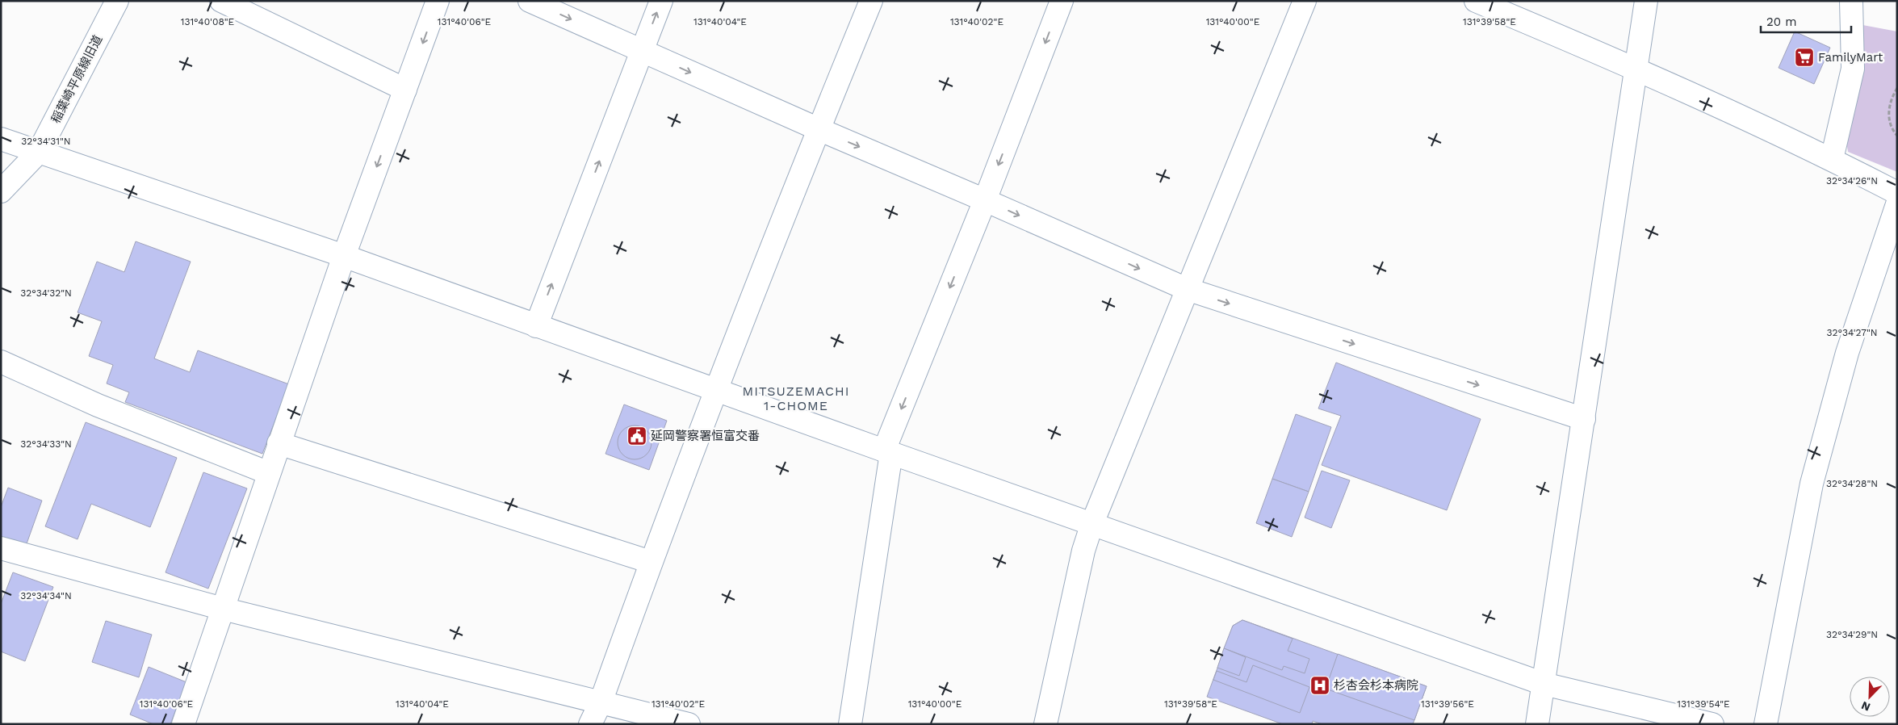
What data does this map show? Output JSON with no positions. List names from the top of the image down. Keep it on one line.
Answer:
{"streets":{"street":["稲葉崎平原線旧道"]},"districts":["MITSUZEMACHI 1-CHOME"],"places":{"supermarket":["FamilyMart"],"public building":["延岡警察署恒富交番"],"hospital":["杉杏会杉本病院"]},"scale_bar":"20 m","north":"bottom left","coordinates":["131°40'06\"E","131°40'04\"E","131°40'02\"E","131°40'00\"E","131°39'58\"E","131°40'08\"E","32°34'31\"N","32°34'26\"N","32°34'32\"N","32°34'27\"N","32°34'33\"N","32°34'28\"N","32°34'34\"N","32°34'29\"N","131°39'56\"E","131°39'54\"E"]}
